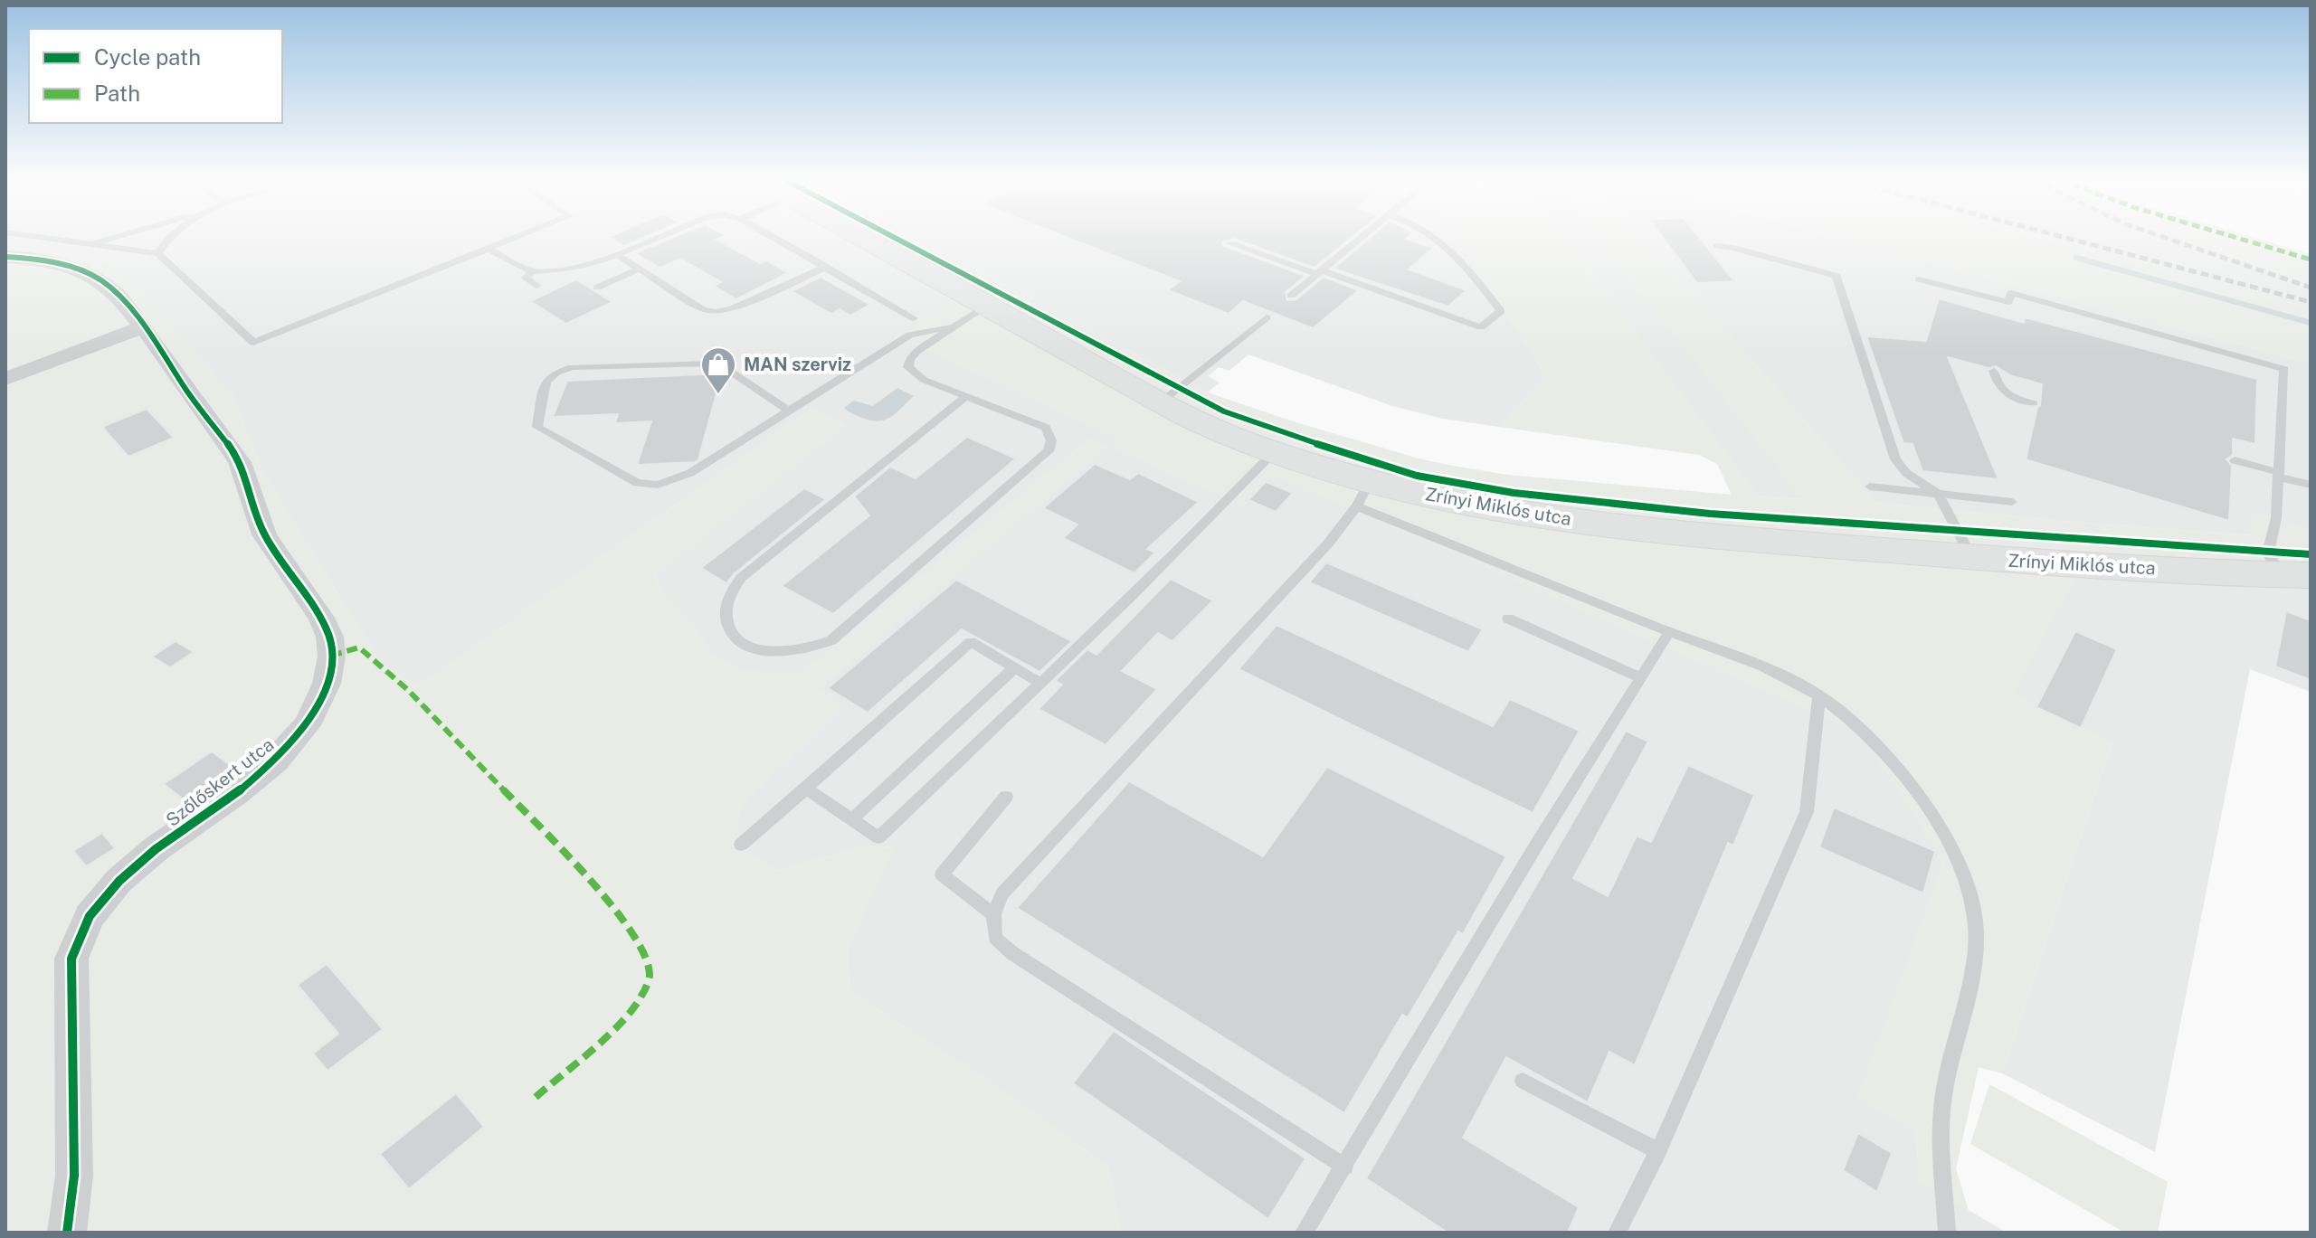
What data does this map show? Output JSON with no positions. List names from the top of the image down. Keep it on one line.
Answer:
{"streets":{"main road":["Zrínyi Miklós utca"],"street":["Szőlőskert utca"]},"places":{"shop":["MAN szerviz"]},"legend":["Cycle path","Path"]}
